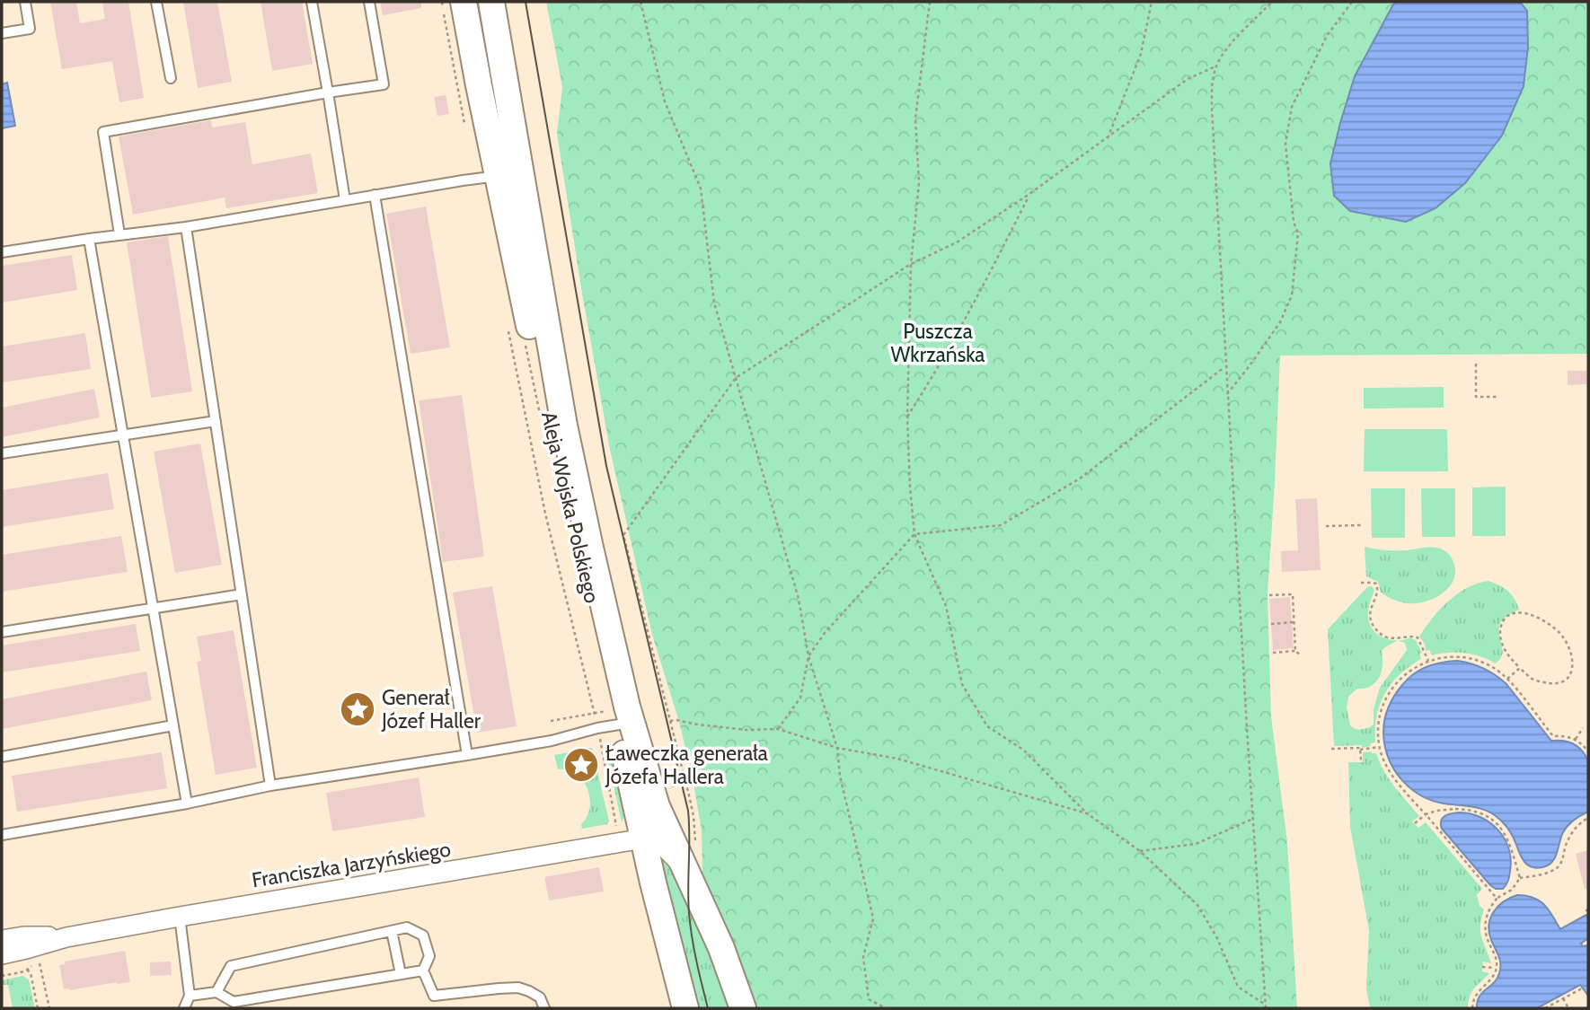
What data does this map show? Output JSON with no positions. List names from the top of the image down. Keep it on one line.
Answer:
{"streets":{"main road":["Aleja Wojska Polskiego"],"street":["Franciszka Jarzyńskiego"]},"crossings":[["Aleja Wojska Polskiego","Franciszka Jarzyńskiego"]],"parks":["Puszcza Wkrzańska"],"places":{"place":["Generał Józef Haller","Ławeczka generała Józefa Hallera"]}}
